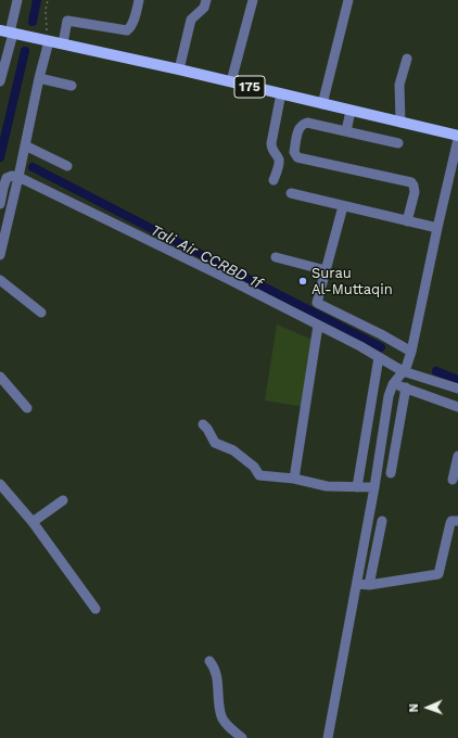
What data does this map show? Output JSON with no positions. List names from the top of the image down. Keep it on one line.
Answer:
{"streets":{"main road":["175"]},"water":["Tali Air CCRBD 1f"],"places":["Surau Al-Muttaqin"],"north":"left"}
